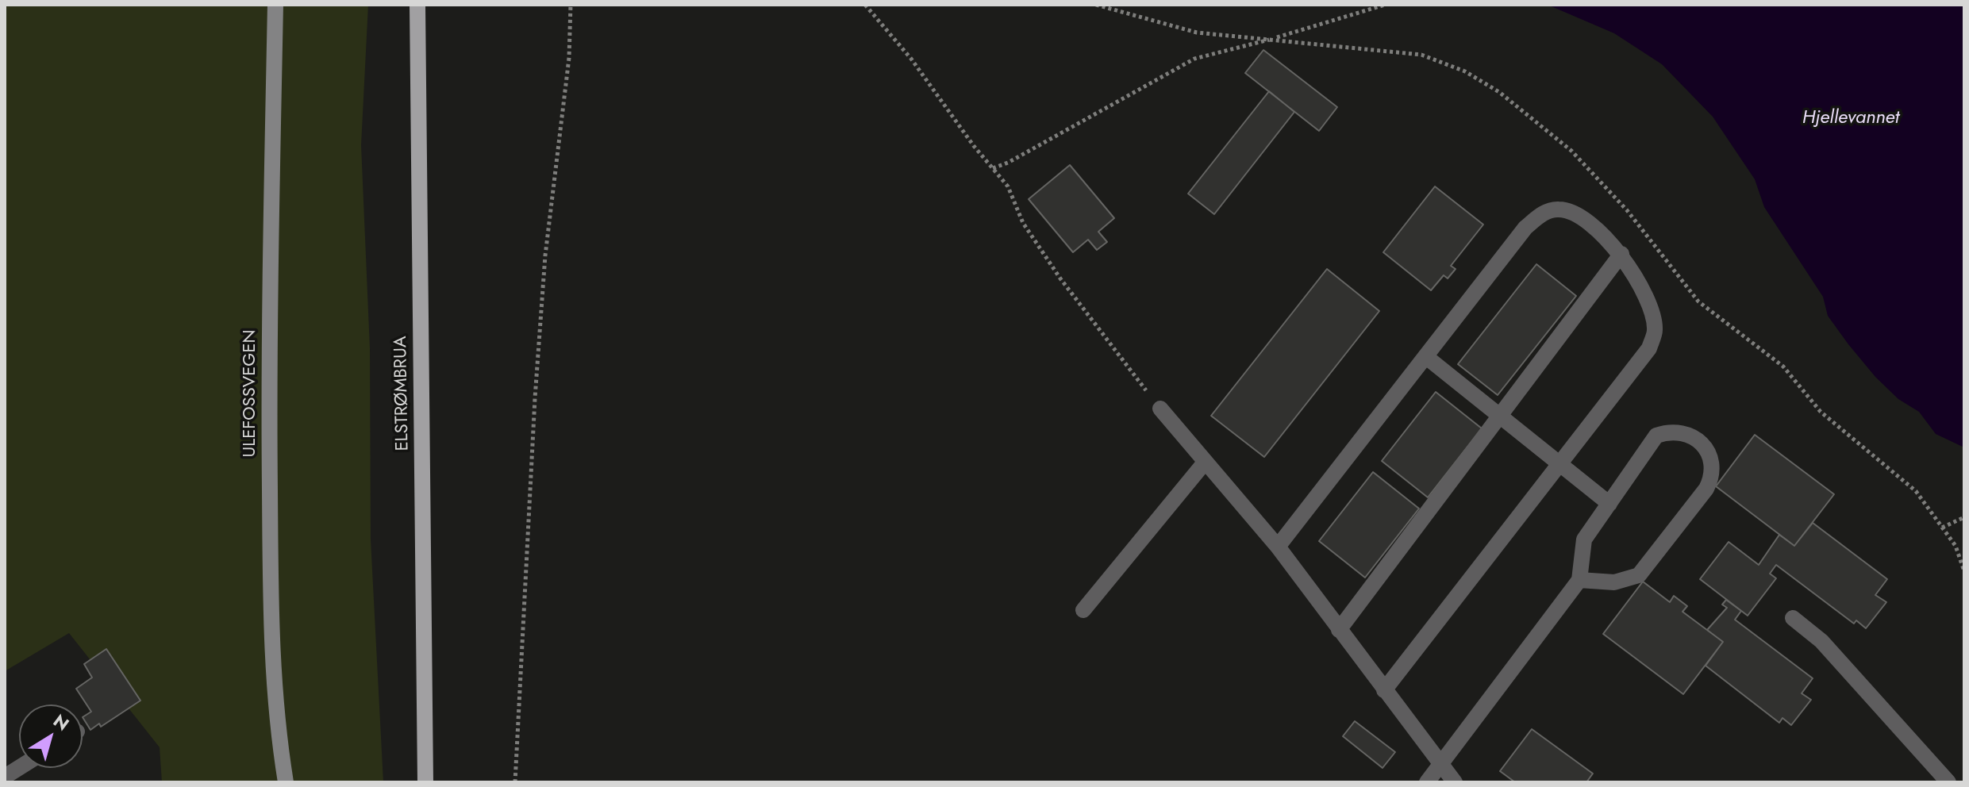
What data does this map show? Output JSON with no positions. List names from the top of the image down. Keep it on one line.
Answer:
{"streets":{"main road":["ELSTRØMBRUA"],"street":["ULEFOSSVEGEN"]},"water":["Hjellevannet"],"north":"top right"}
